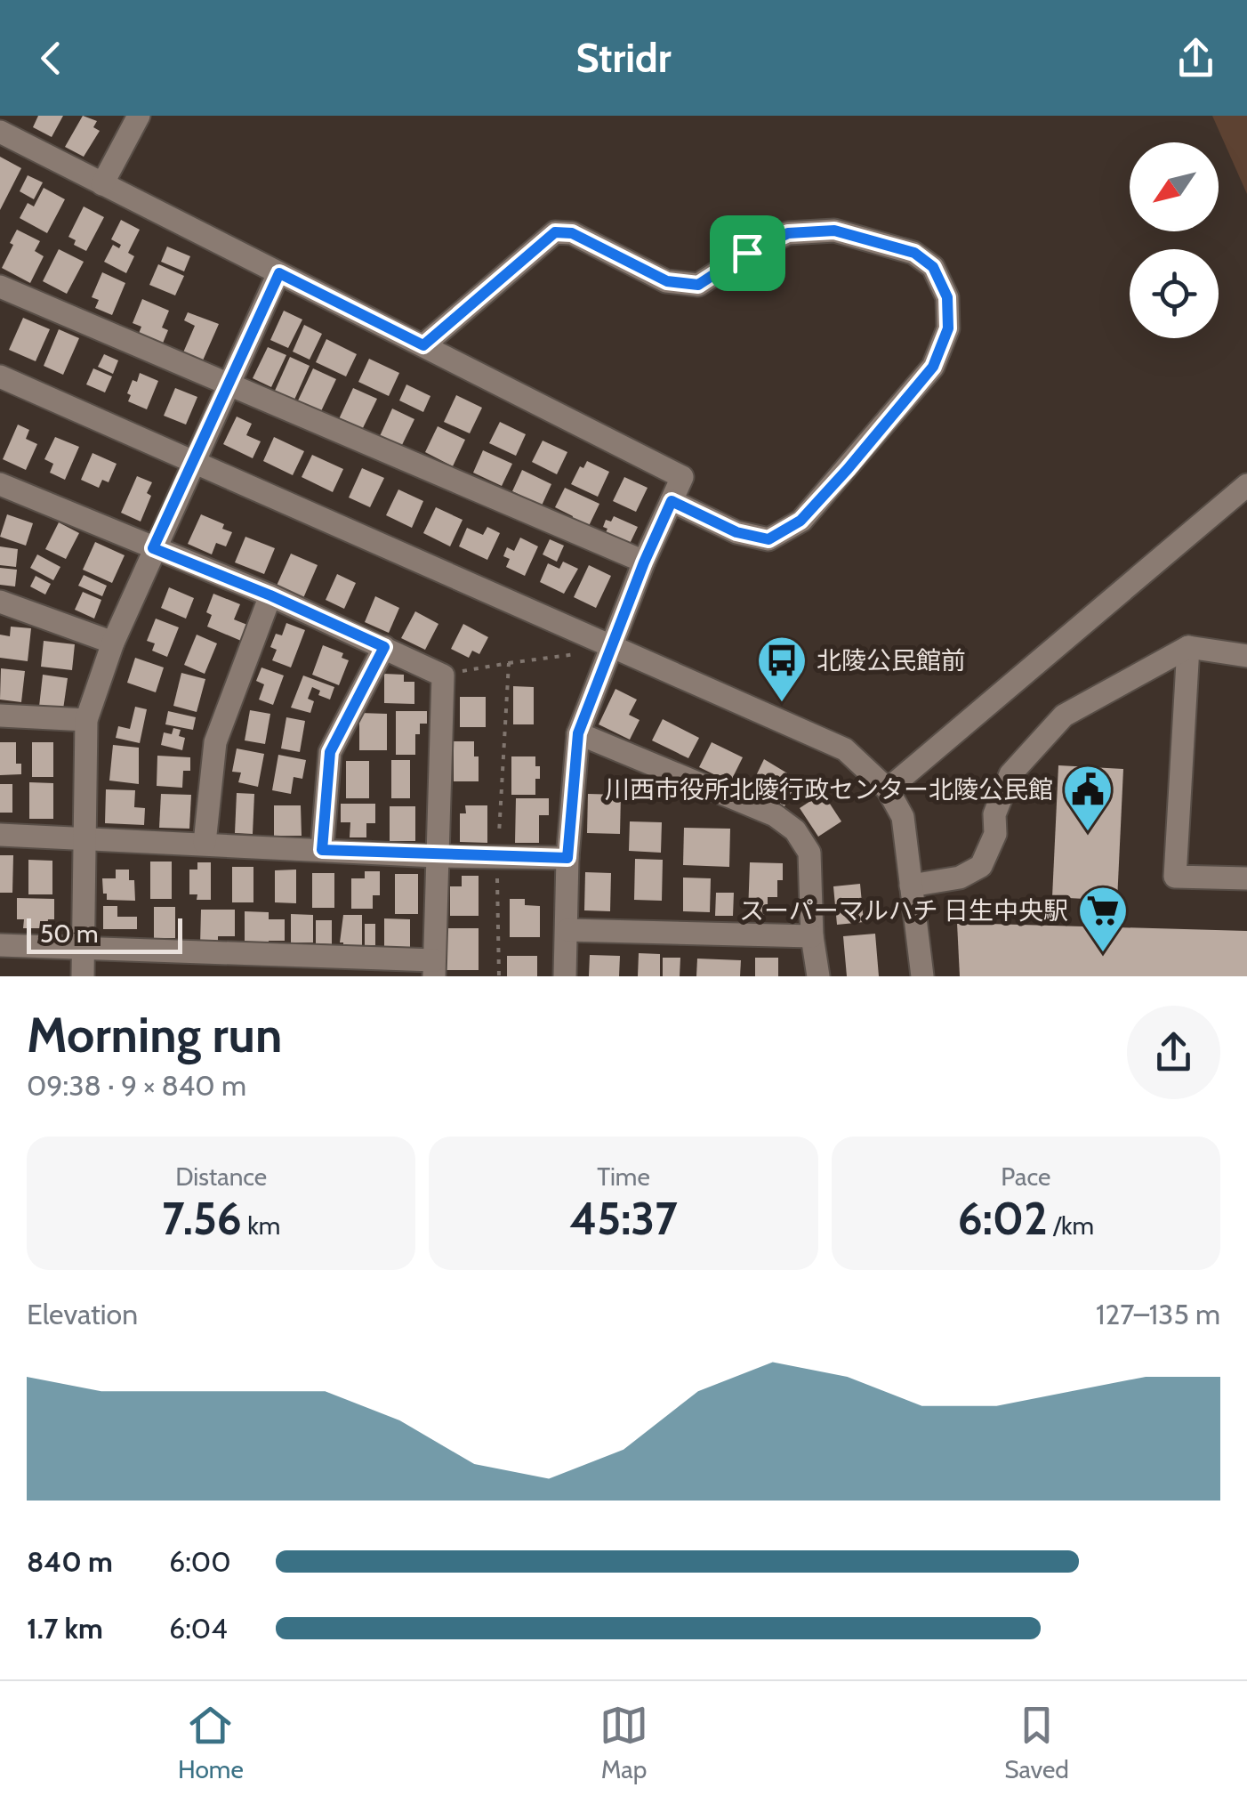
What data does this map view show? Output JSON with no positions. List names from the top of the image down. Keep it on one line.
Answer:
{"places":{"bus stop":["北陵公民館前"],"public building":["川西市役所北陵行政センター北陵公民館"],"supermarket":["スーパーマルハチ 日生中央駅"]},"scale_bar":"50 m","north":"bottom left","page":{"header":"Stridr","scale":"50 m","heading":["Morning run","09:38 · 9 × 840 m"],"stats":[["Distance","7.56 km"],["Time","45:37"],["Pace","6:02 /km"]],"chart":["Elevation","127–135 m"],"list":[{"name":"840 m","note":"6:00"},{"name":"1.7 km","note":"6:04"}],"tabs":["Home","Map","Saved"]}}
